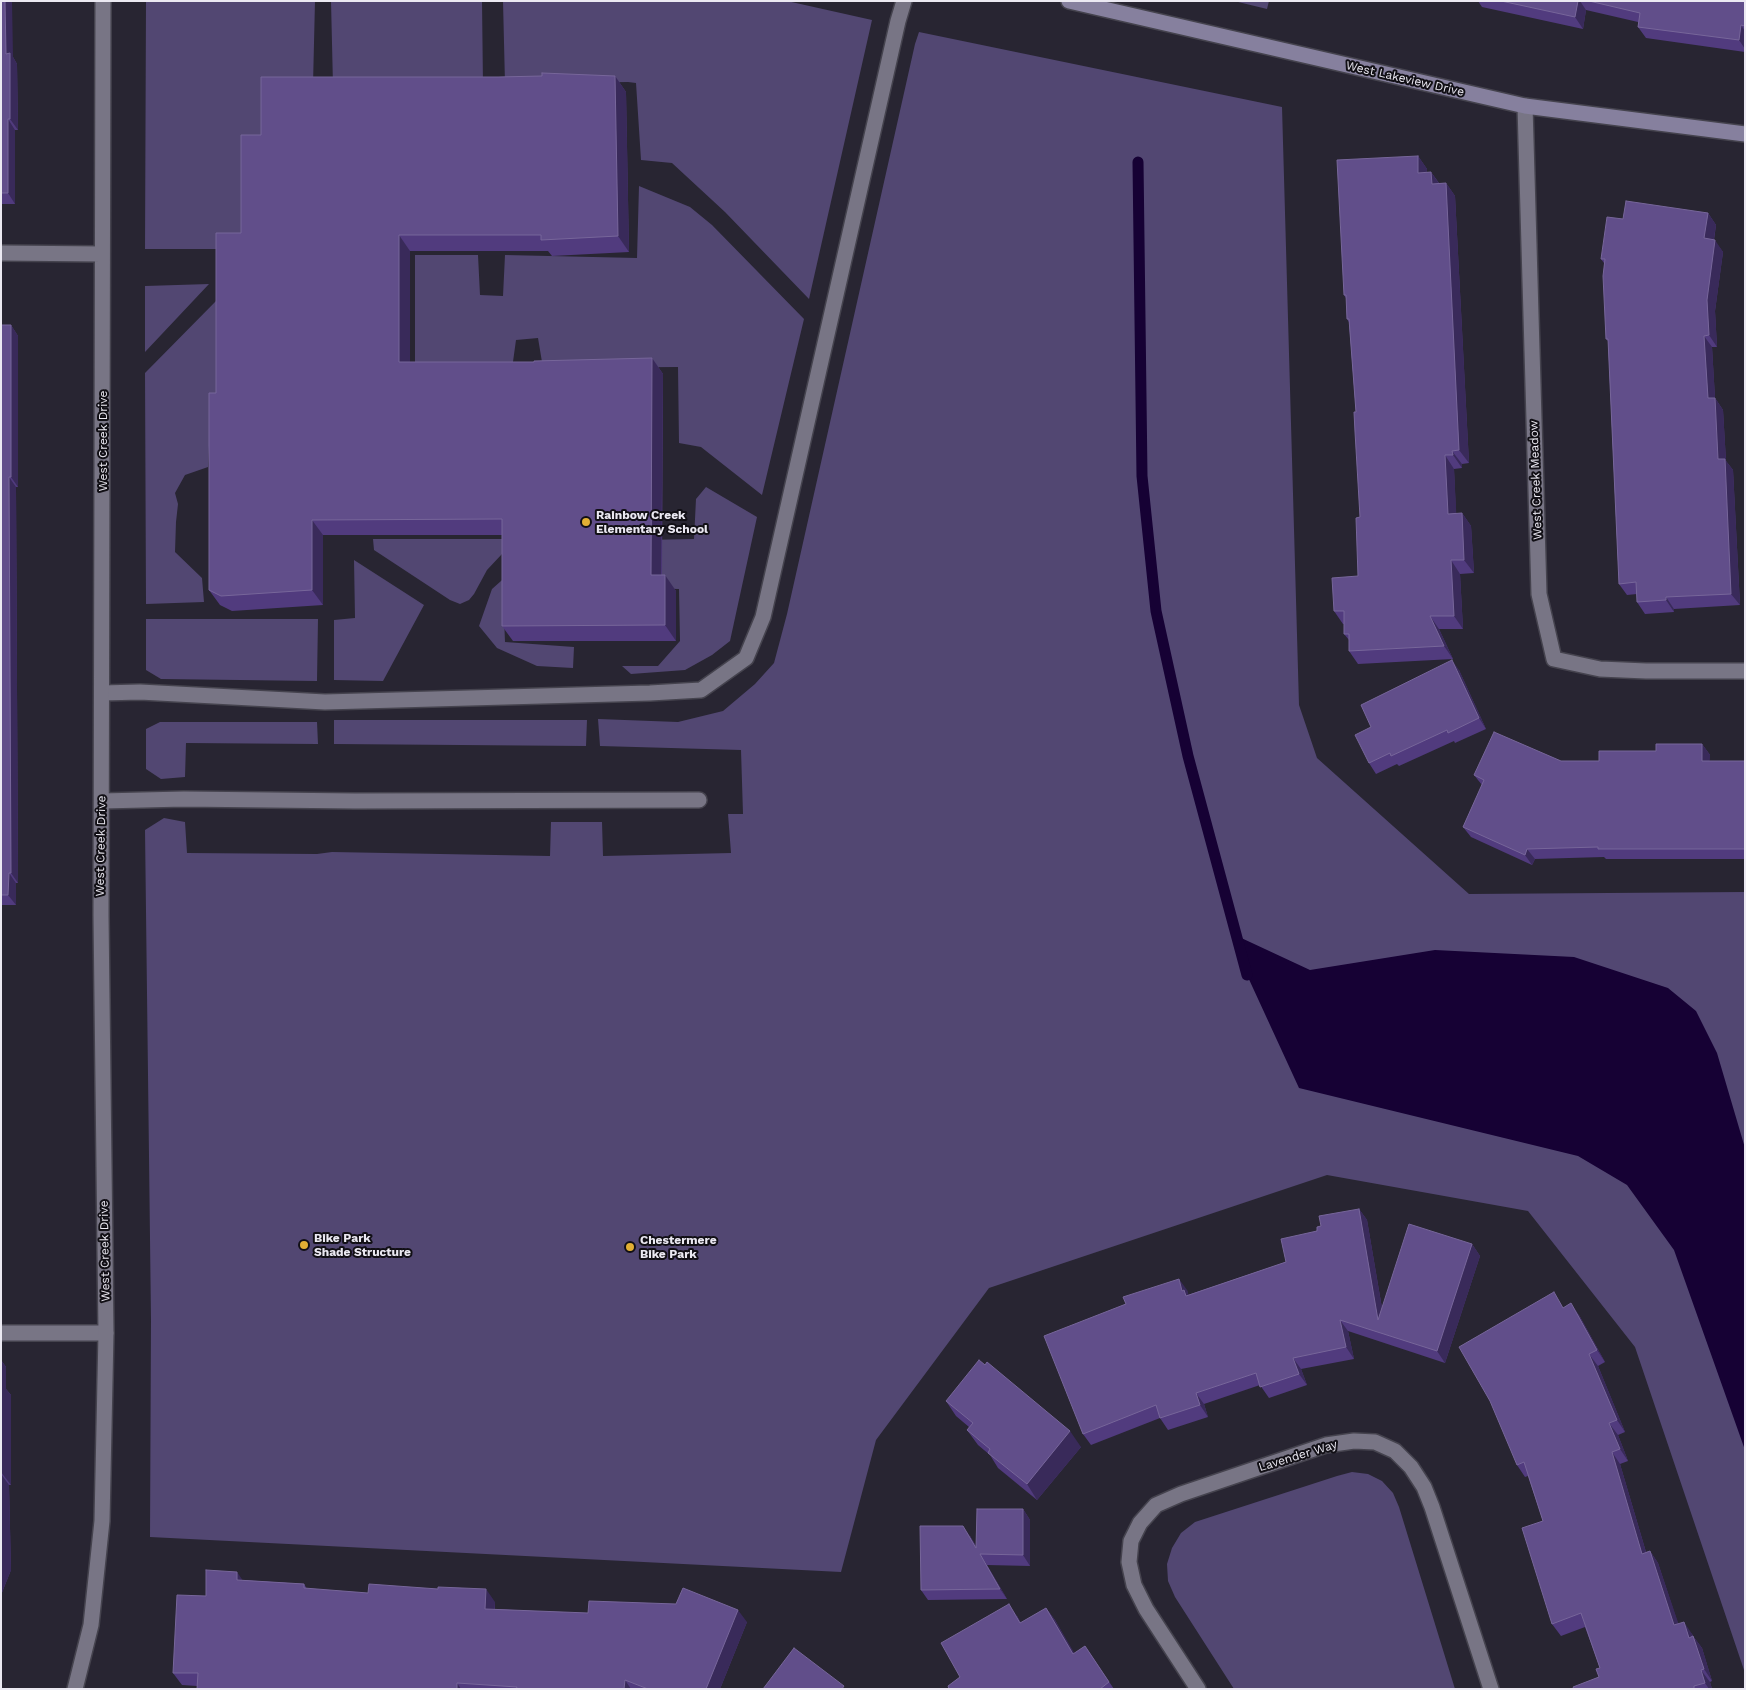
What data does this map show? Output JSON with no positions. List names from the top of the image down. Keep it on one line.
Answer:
{"streets":{"street":["West Lakeview Drive","West Creek Drive","West Creek Meadow","Lavender Way"]},"crossings":[["West Lakeview Drive","West Creek Meadow"]],"places":["Rainbow Creek Elementary School","Bike Park Shade Structure","Chestermere Bike Park"]}
